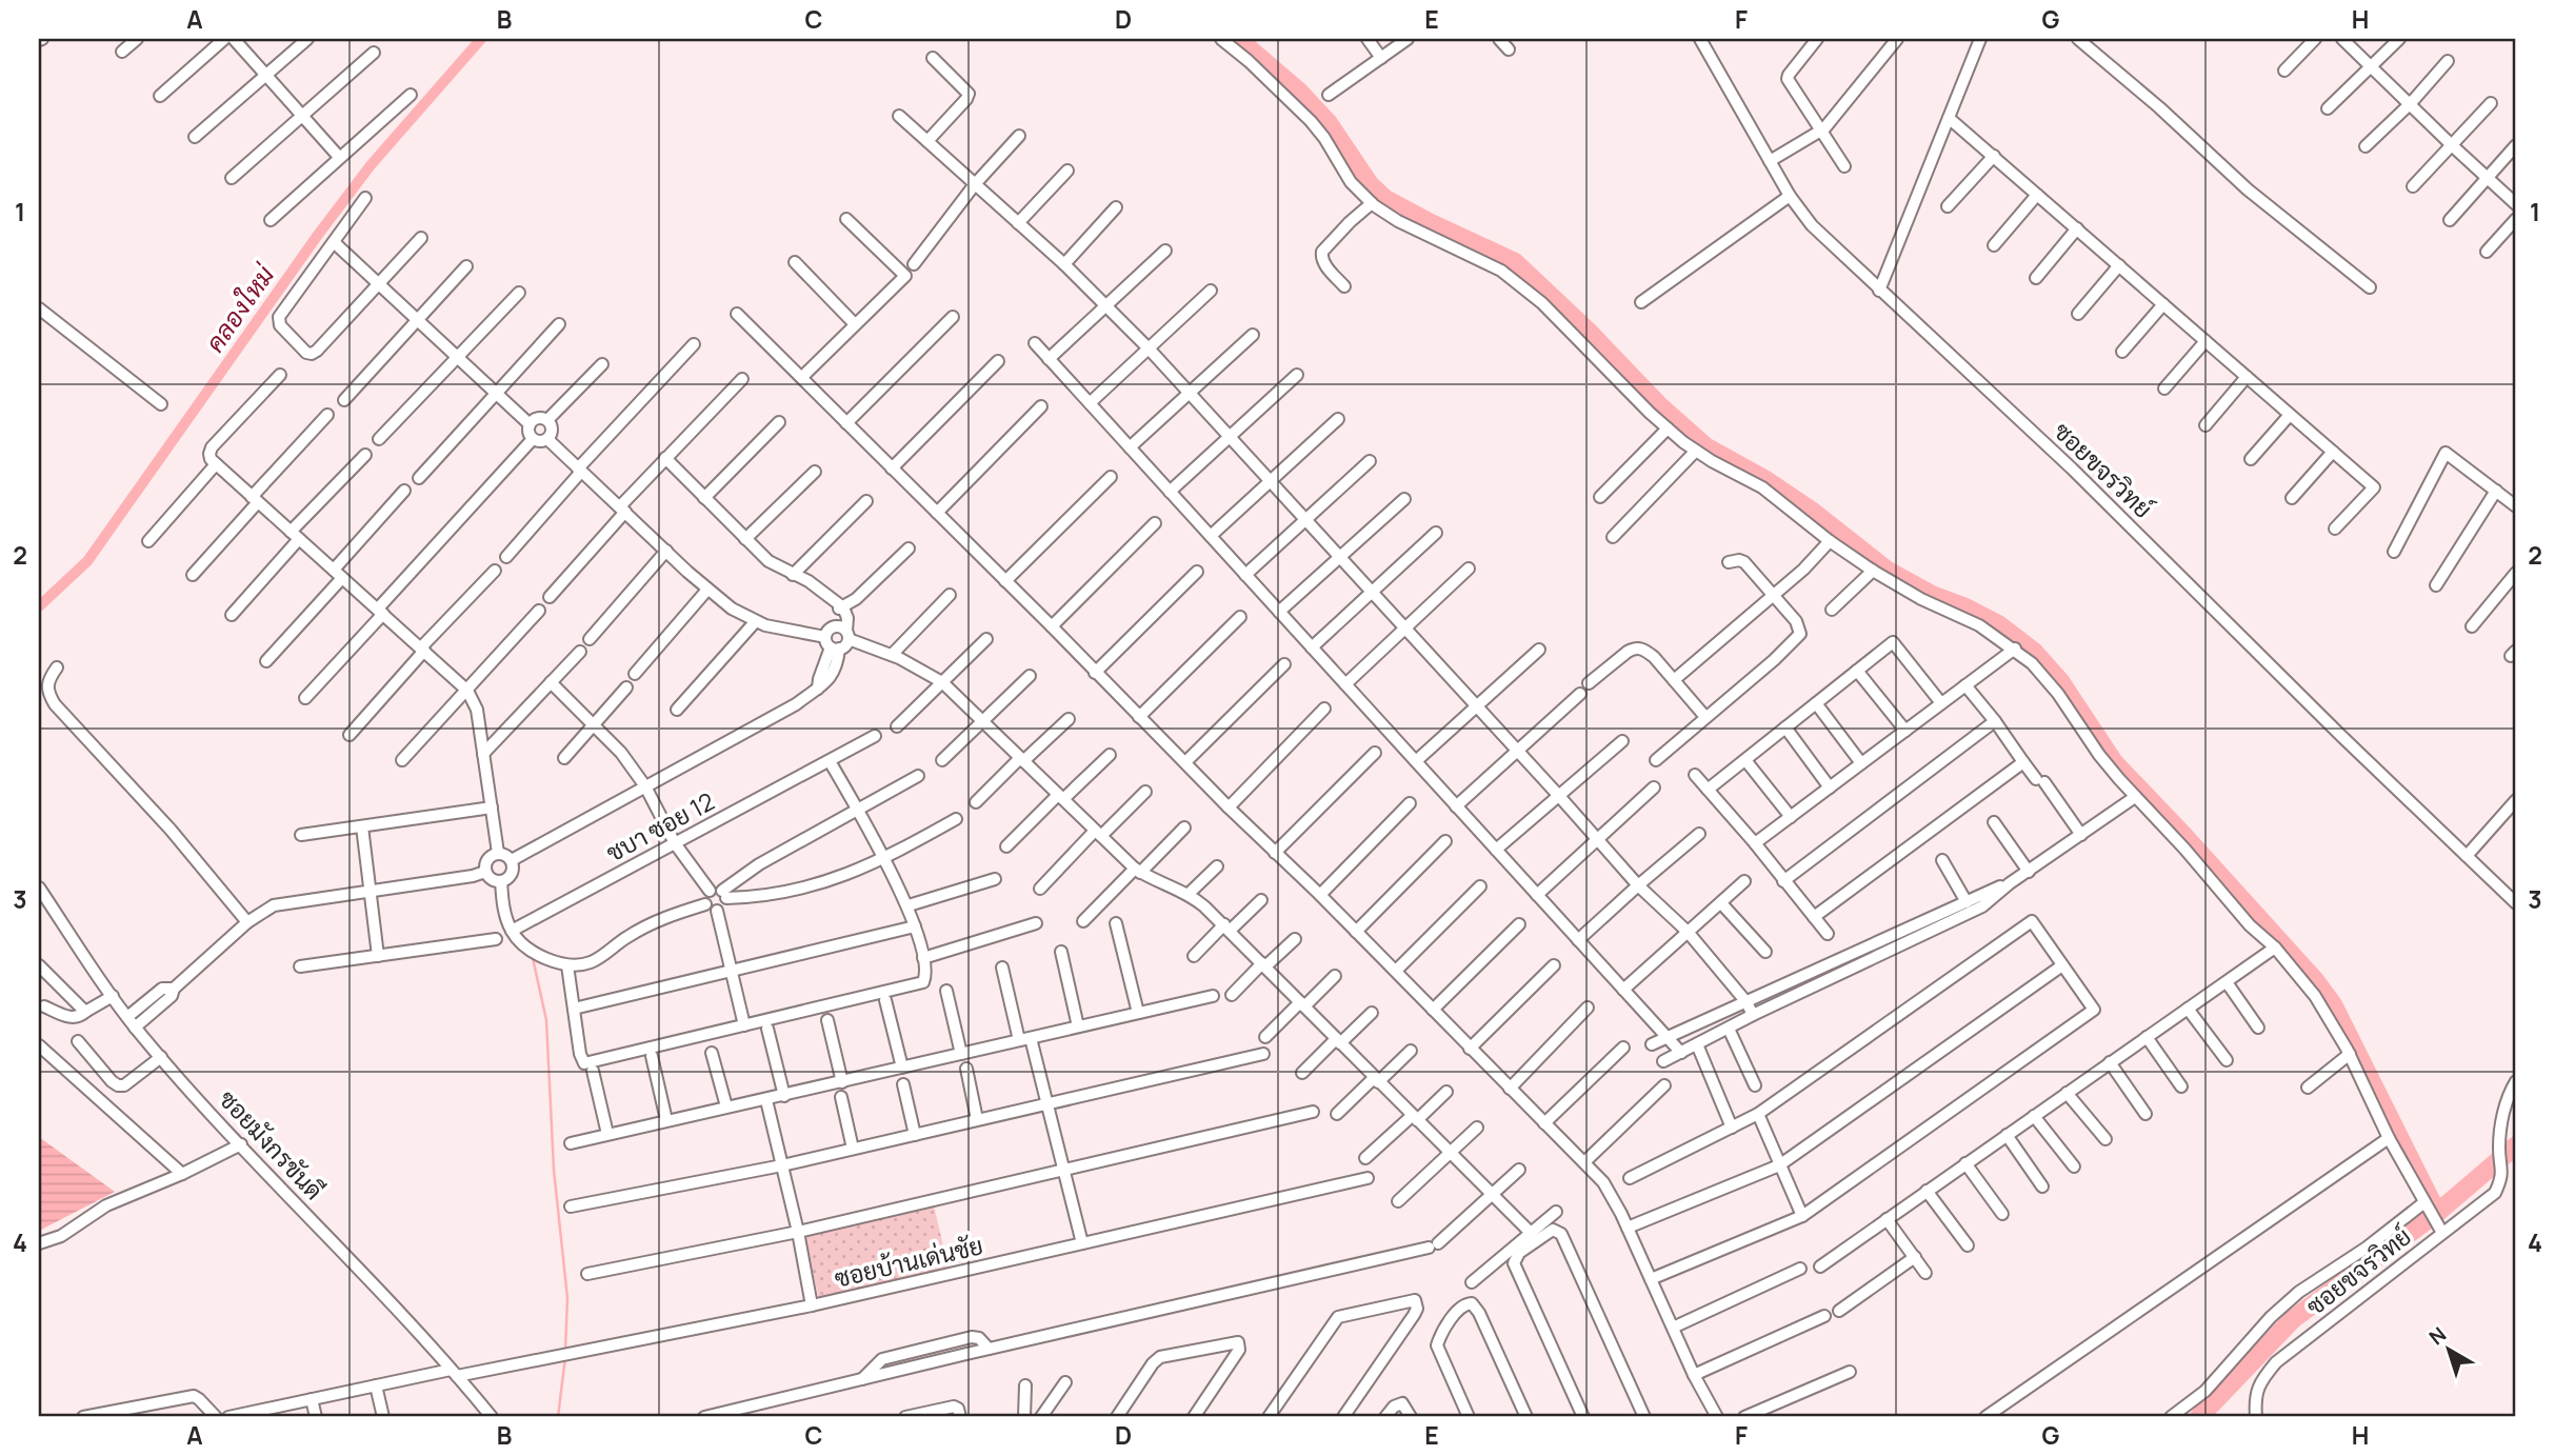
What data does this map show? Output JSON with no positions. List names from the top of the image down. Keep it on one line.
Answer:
{"streets":{"street":["ซอยขจรวิทย์","ชบา ซอย 12","ซอยมังกรขันดี","ซอยบ้านเด่นชัย"]},"crossings":[["ซอยมังกรขันดี","ซอยบ้านเด่นชัย"]],"water":["คลองใหม่"],"north":"top left","grid":{"columns":["A","B","C","D","E","F","G","H"],"rows":["1","2","3","4"]}}
